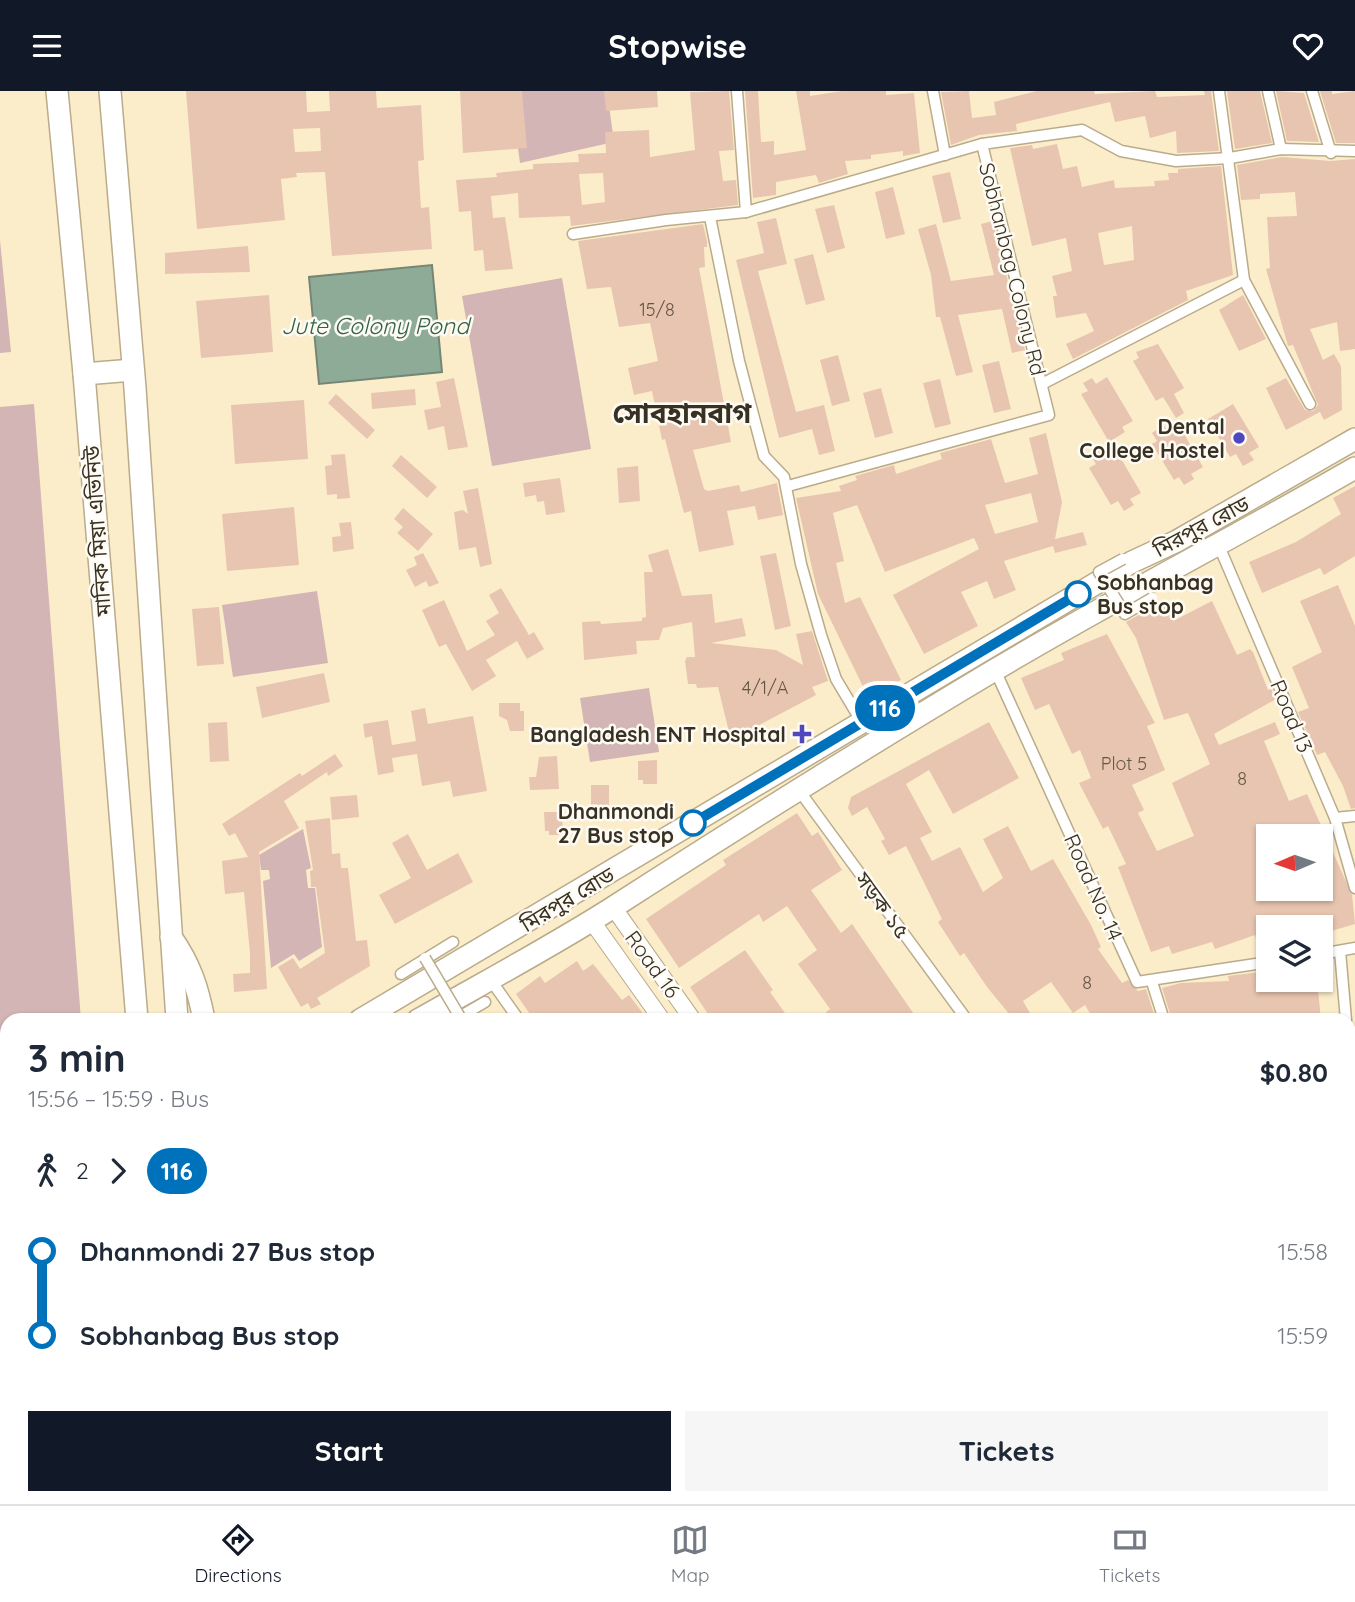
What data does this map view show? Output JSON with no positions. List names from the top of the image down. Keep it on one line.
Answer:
{"streets":{"highway":["মিরপুর রোড","মানিক মিয়া এভিনিউ"],"main road":["Road 16"],"street":["Sobhanbag Colony Rd","Road 13","Road No. 14","সড়ক ১৫"]},"crossings":[["মিরপুর রোড","Road 13"],["মিরপুর রোড","Road No. 14"],["মিরপুর রোড","সড়ক ১৫"],["মিরপুর রোড","Road 16"]],"districts":["সোবহানবাগ"],"water":["Jute Colony Pond"],"places":{"other":["Dental College Hostel","Sobhanbag Bus stop","Dhanmondi 27 Bus stop"],"health":["Bangladesh ENT Hospital"]},"lines":["bus line 116"],"house_numbers":["15/8","4/1/A","Plot 5","8","8"],"north":"left","page":{"header":"Stopwise","on_map":"116","heading":["3 min","15:56 – 15:59 · Bus","$0.80"],"legs":["2","116"],"list":[{"name":"Dhanmondi 27 Bus stop","value":"15:58"},{"name":"Sobhanbag Bus stop","value":"15:59"}],"buttons":["Start","Tickets"],"tabs":["Directions","Map","Tickets"]}}
